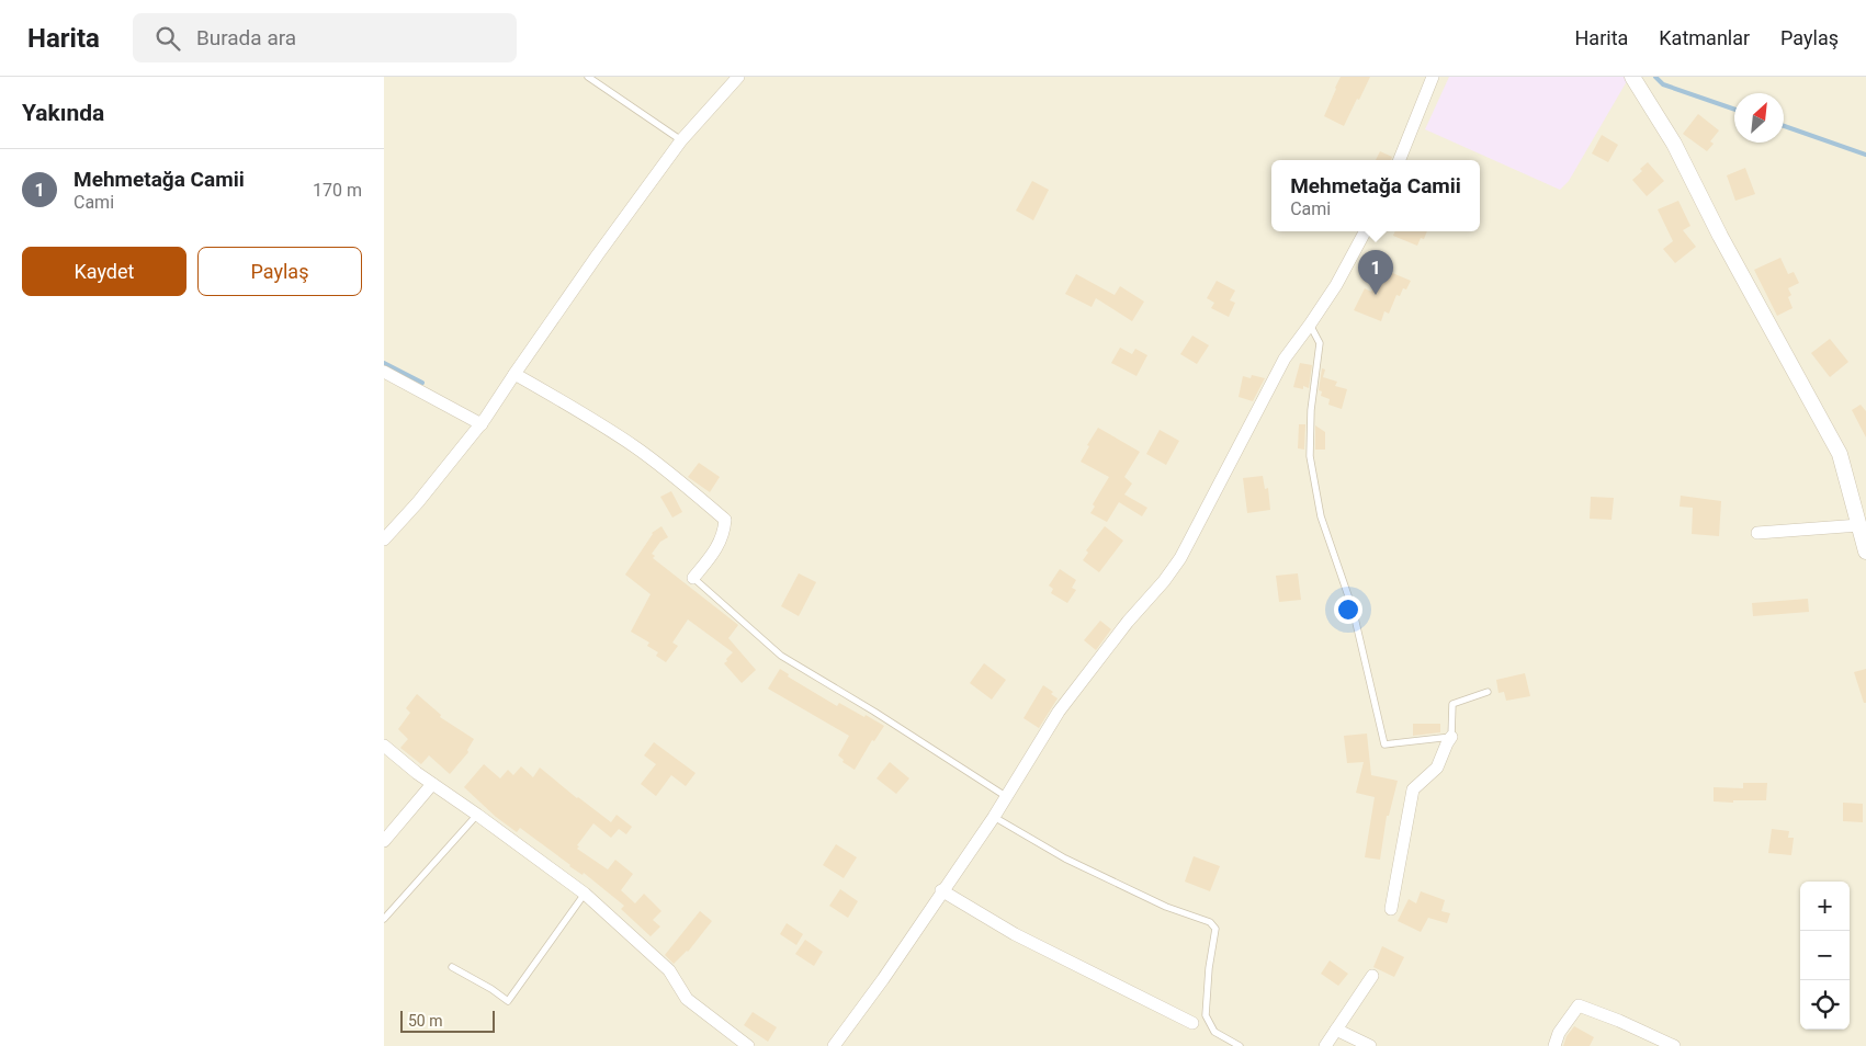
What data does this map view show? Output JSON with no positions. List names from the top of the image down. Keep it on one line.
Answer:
{"scale_bar":"50 m","north":"top right","page":{"header":"Harita","search":"Burada ara","nav":["Harita","Katmanlar","Paylaş"],"heading":"Yakında","list":[{"mark":"1","name":"Mehmetağa Camii","note":"Cami","value":"170 m"}],"popup":["Mehmetağa Camii","Cami"],"buttons":["Kaydet","Paylaş"],"pins":"1","map_buttons":["+","−"],"scale":"50 m"}}
